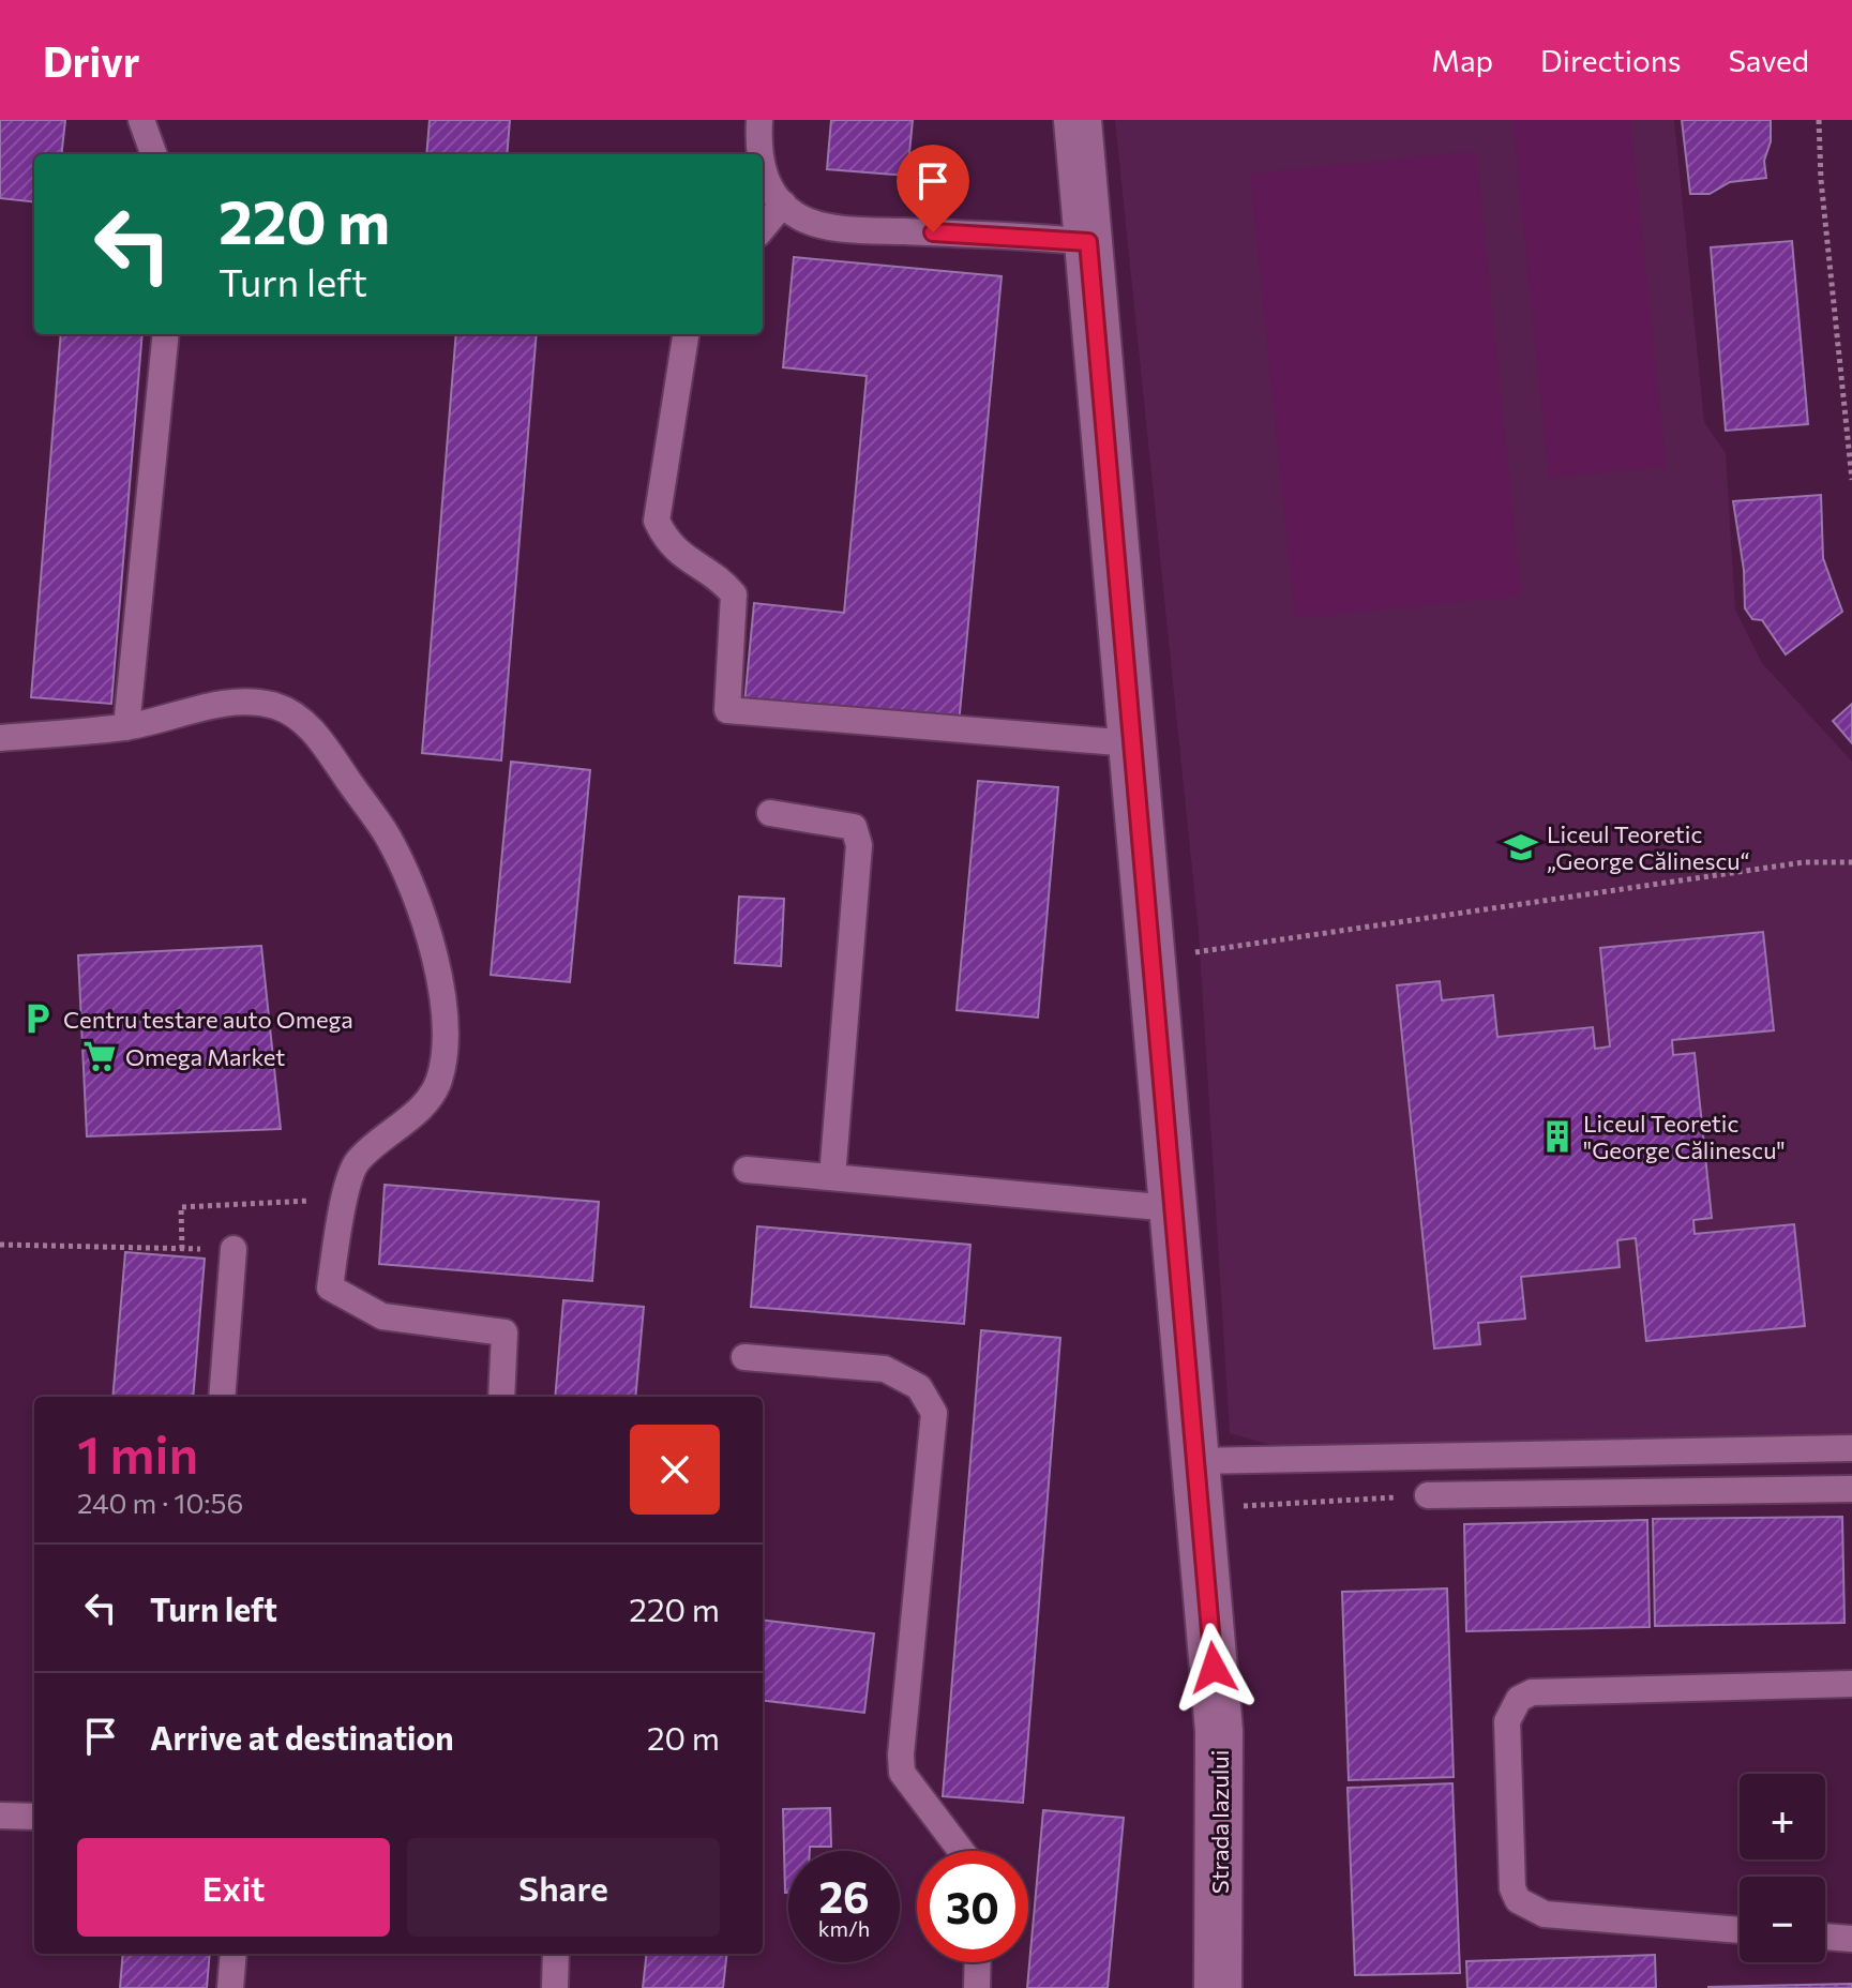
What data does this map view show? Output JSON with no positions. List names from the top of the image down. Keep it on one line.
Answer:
{"streets":{"street":["Strada Iazului"]},"places":{"school or university":["Liceul Teoretic „George Călinescu“"],"parking":["Centru testare auto Omega"],"supermarket":["Omega Market"],"building":["Liceul Teoretic \"George Călinescu\""]},"page":{"header":"Drivr","nav":["Map","Directions","Saved"],"turn":["220 m","Turn left"],"heading":["1 min","240 m · 10:56"],"list":[{"name":"Turn left","value":"220 m"},{"name":"Arrive at destination","value":"20 m"}],"map_buttons":["+","−"],"buttons":["Exit","Share"],"speed":"26 km/h","limit":"30"}}
